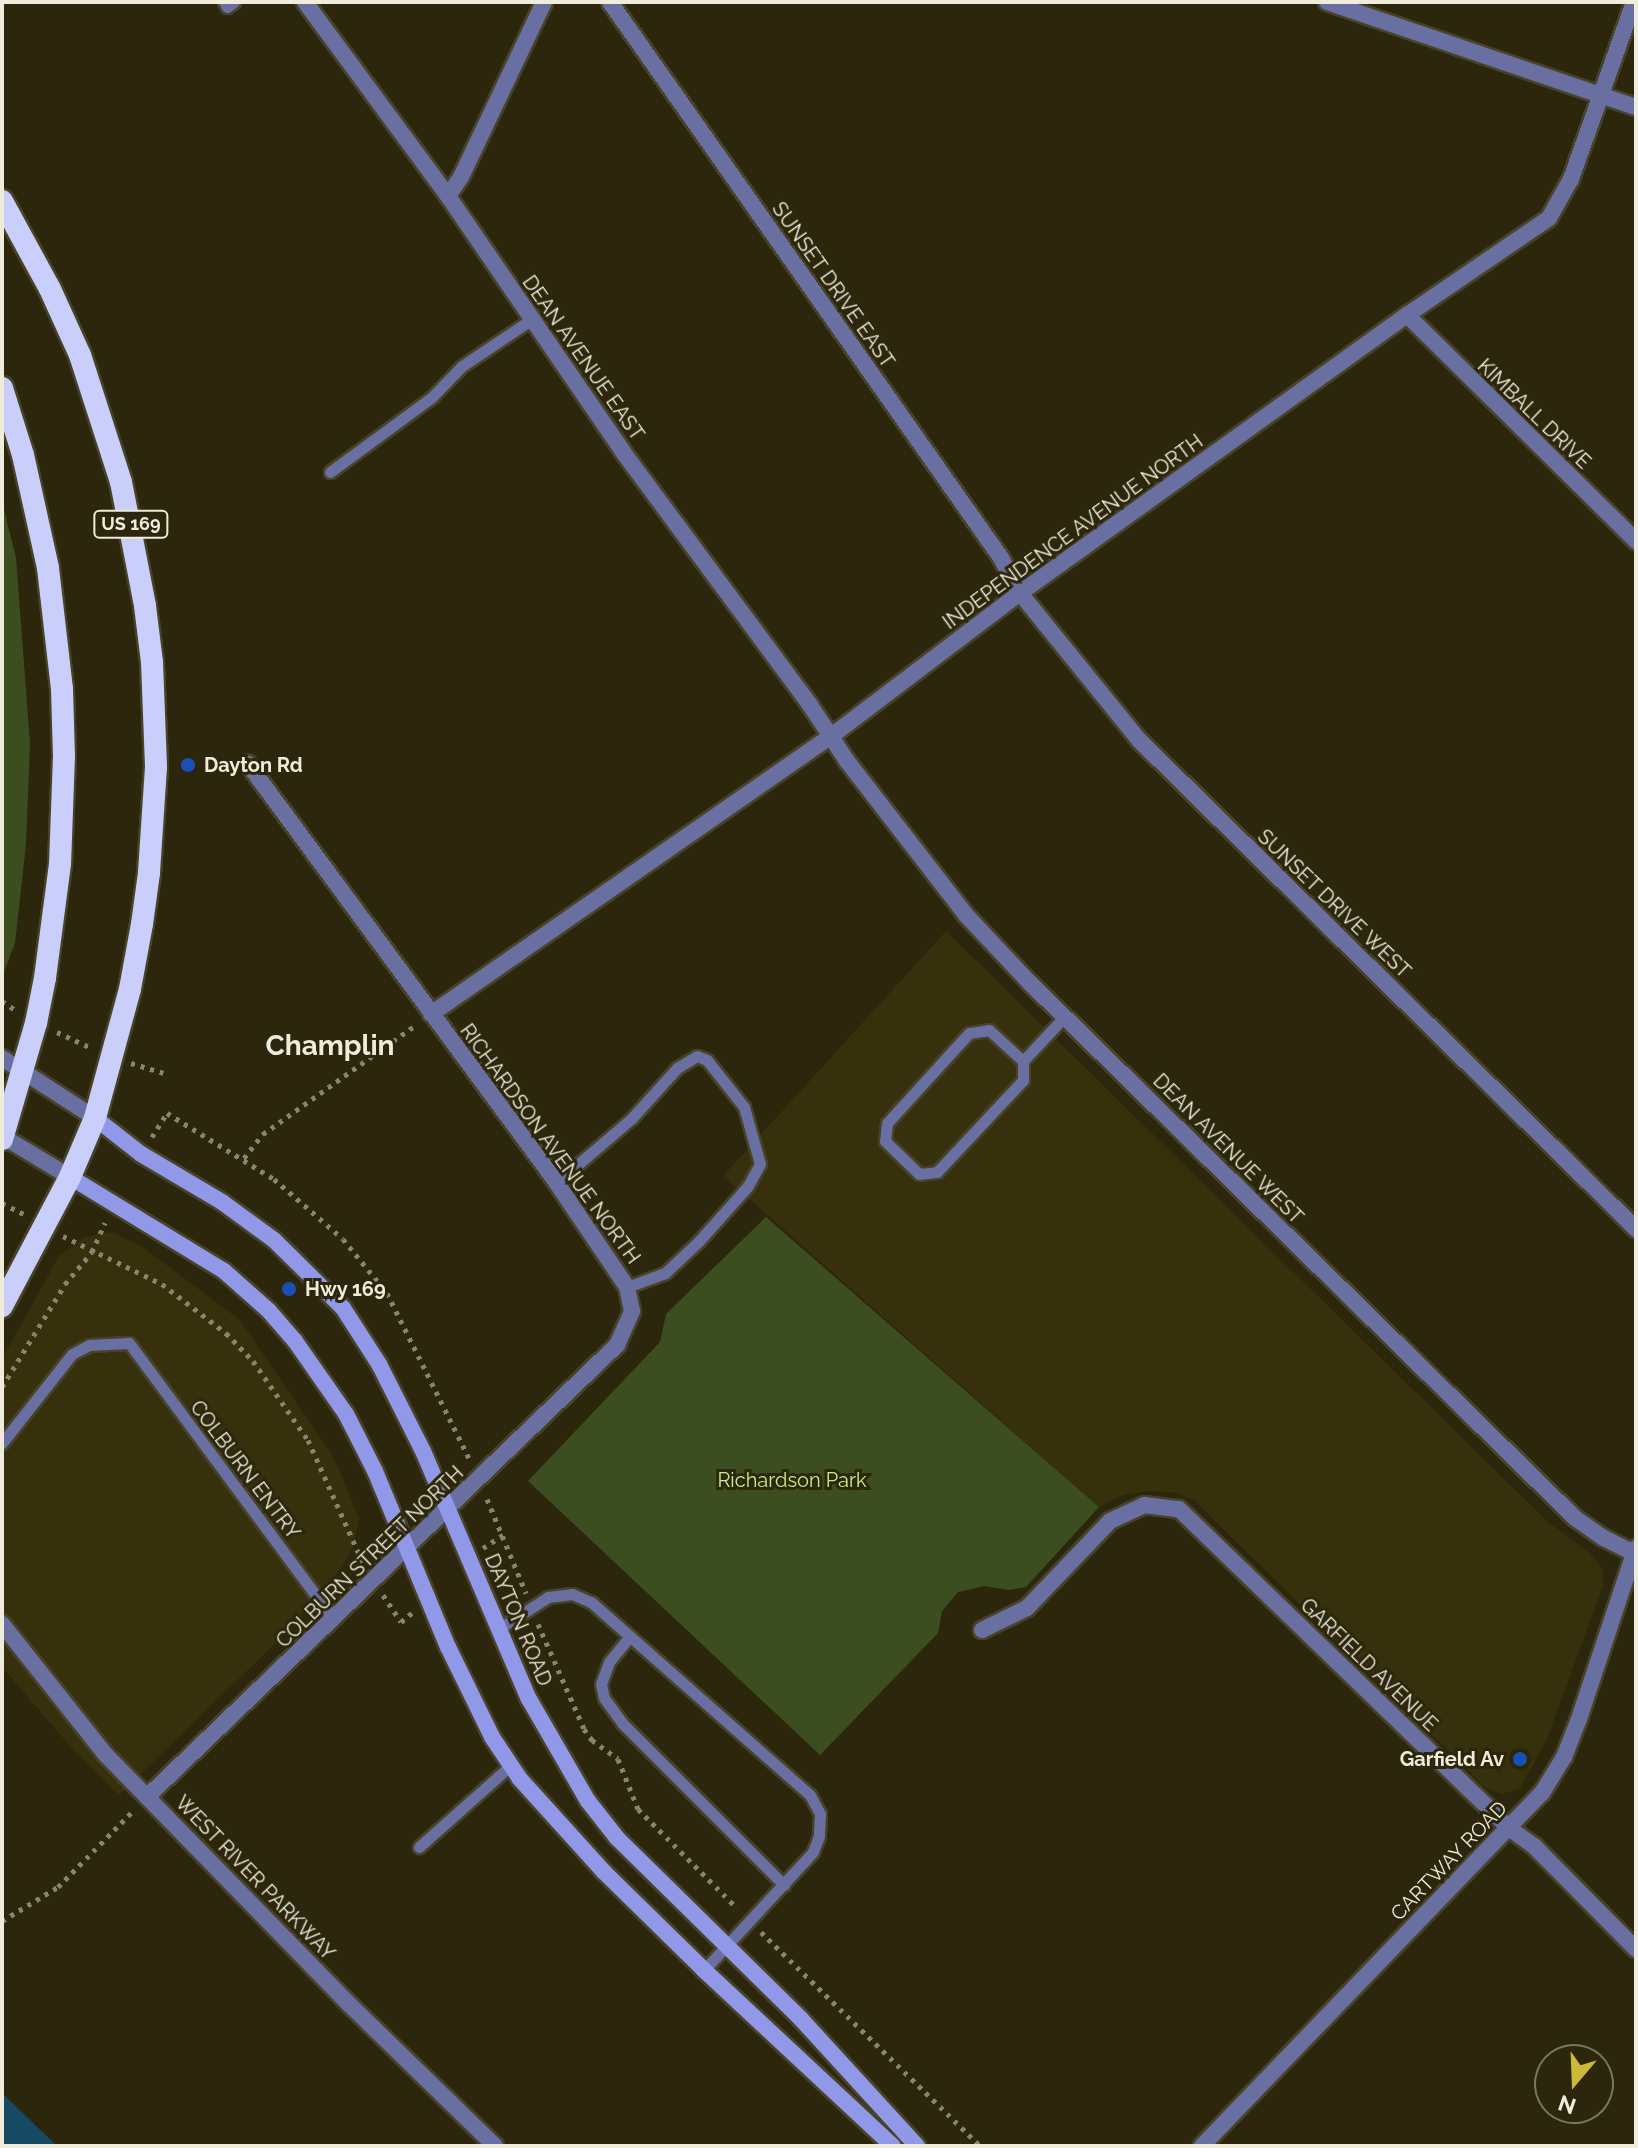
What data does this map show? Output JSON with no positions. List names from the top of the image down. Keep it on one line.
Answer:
{"streets":{"highway":["US 169"],"main road":["DAYTON ROAD"],"street":["SUNSET DRIVE EAST","DEAN AVENUE EAST","KIMBALL DRIVE","INDEPENDENCE AVENUE NORTH","SUNSET DRIVE WEST","RICHARDSON AVENUE NORTH","DEAN AVENUE WEST","COLBURN STREET NORTH","GARFIELD AVENUE","CARTWAY ROAD","WEST RIVER PARKWAY"],"lane":["COLBURN ENTRY"]},"crossings":[["SUNSET DRIVE EAST","INDEPENDENCE AVENUE NORTH"],["SUNSET DRIVE EAST","SUNSET DRIVE WEST"],["DEAN AVENUE EAST","INDEPENDENCE AVENUE NORTH"],["DEAN AVENUE EAST","DEAN AVENUE WEST"],["KIMBALL DRIVE","INDEPENDENCE AVENUE NORTH"],["US 169","DAYTON ROAD"],["INDEPENDENCE AVENUE NORTH","SUNSET DRIVE WEST"],["INDEPENDENCE AVENUE NORTH","RICHARDSON AVENUE NORTH"],["INDEPENDENCE AVENUE NORTH","DEAN AVENUE WEST"],["RICHARDSON AVENUE NORTH","COLBURN STREET NORTH"],["DEAN AVENUE WEST","CARTWAY ROAD"],["COLBURN ENTRY","COLBURN STREET NORTH"],["COLBURN STREET NORTH","DAYTON ROAD"],["COLBURN STREET NORTH","WEST RIVER PARKWAY"],["GARFIELD AVENUE","CARTWAY ROAD"]],"districts":["Champlin"],"parks":["Richardson Park"],"places":["Dayton Rd","Hwy 169","Garfield Av"],"north":"bottom"}
